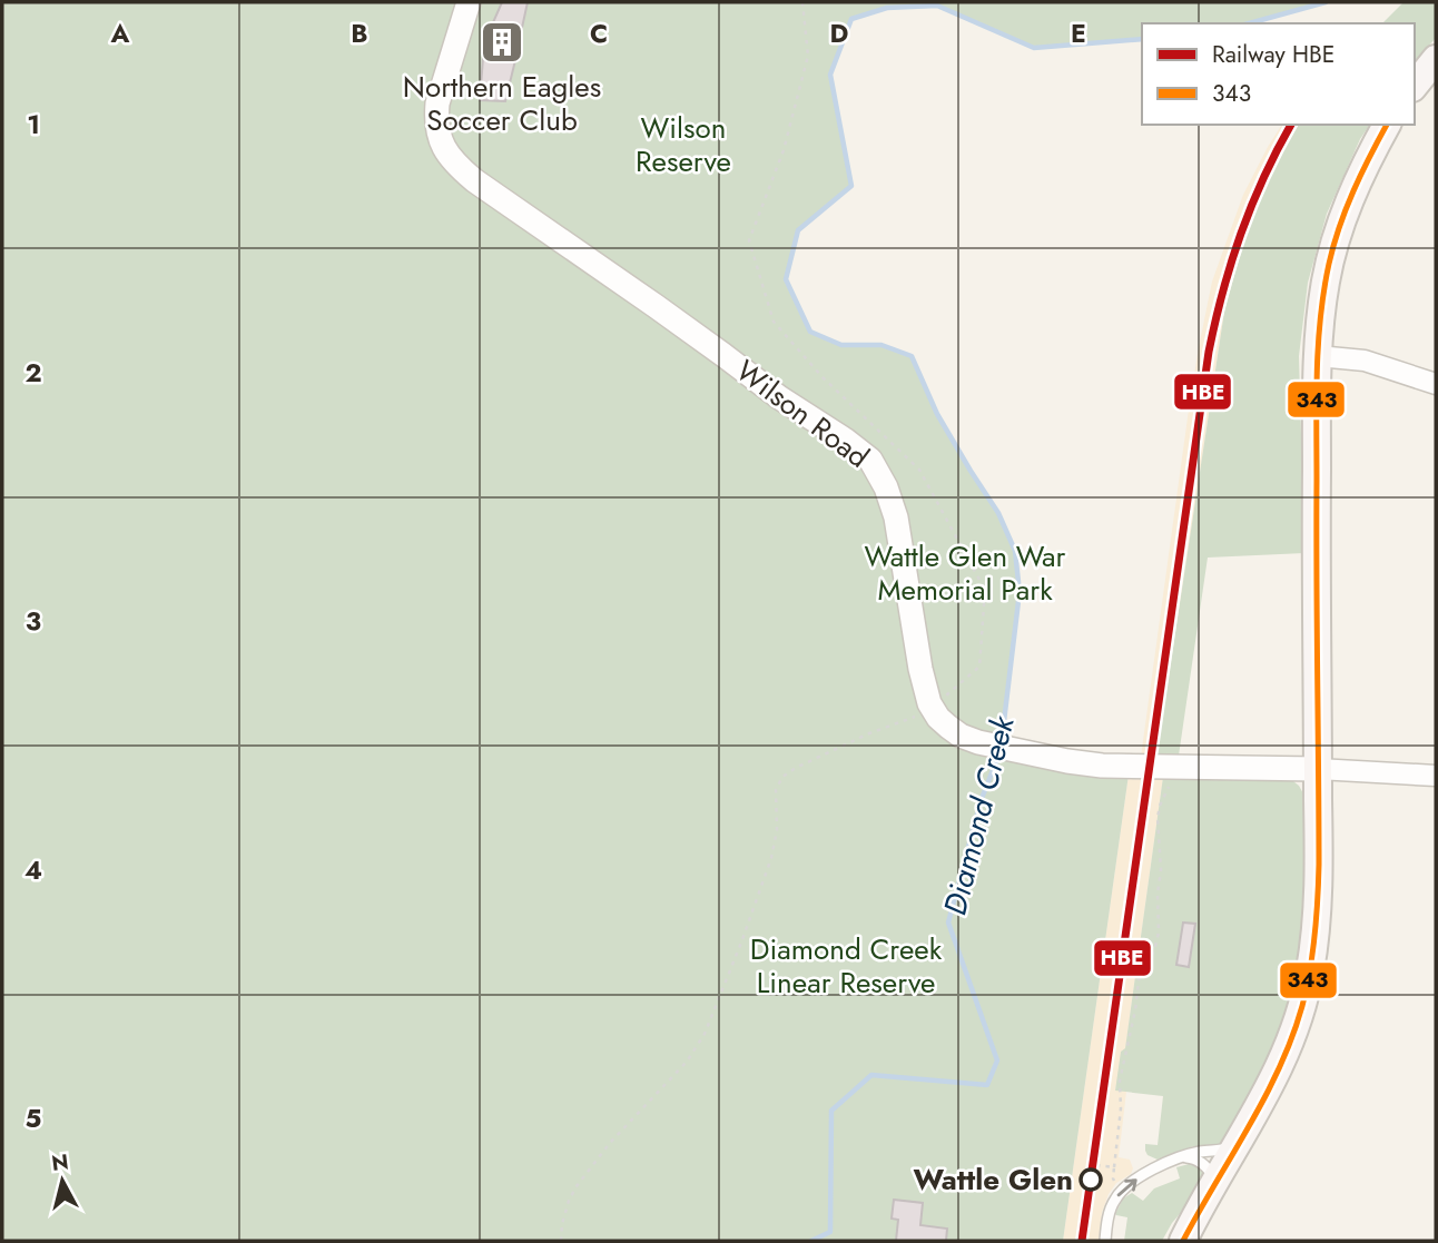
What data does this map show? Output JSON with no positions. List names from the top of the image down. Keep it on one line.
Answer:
{"streets":{"street":["Wilson Road"]},"water":["Diamond Creek"],"parks":["Wilson Reserve","Wattle Glen War Memorial Park","Diamond Creek Linear Reserve"],"places":{"building":["Northern Eagles Soccer Club"],"other":["Wattle Glen"]},"lines":["rail line HBE","transit line 343"],"legend":["Railway HBE","343"],"north":"top","grid":{"columns":["A","B","C","D","E"],"rows":["1","2","3","4","5"]}}
